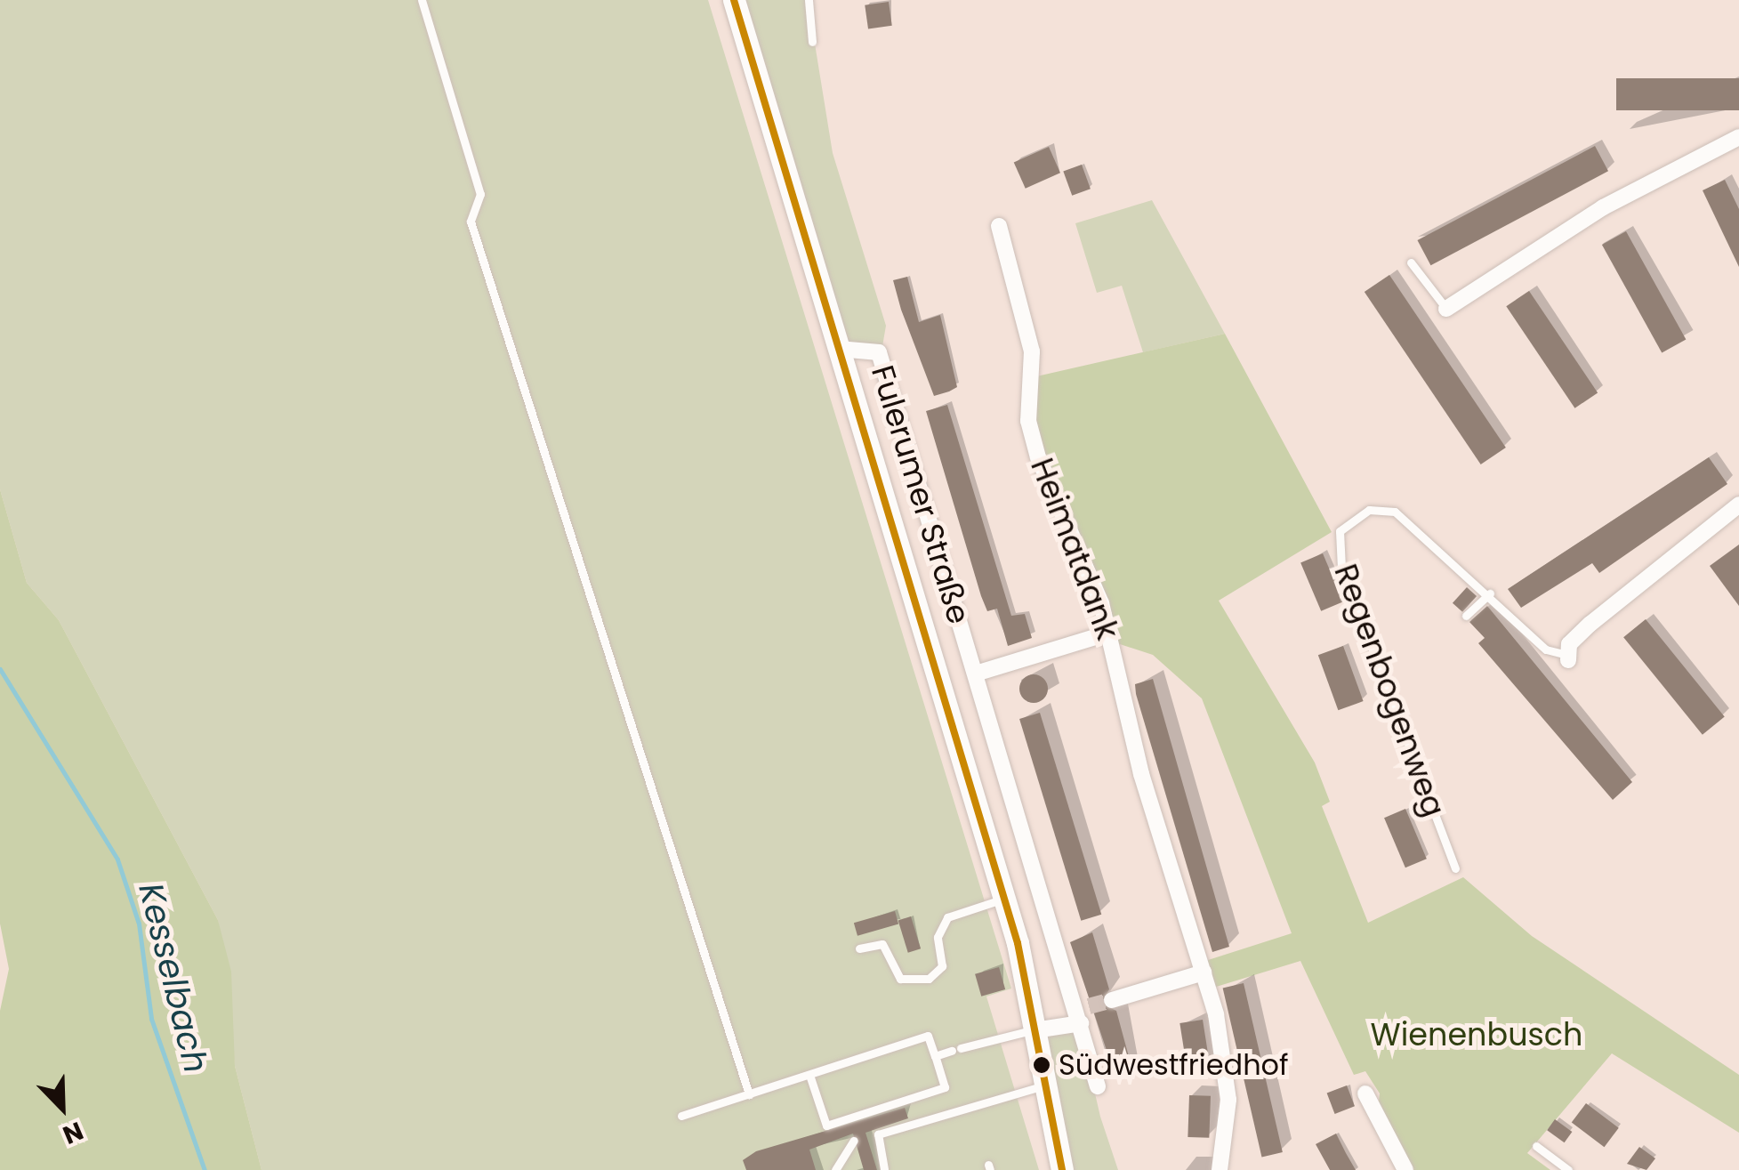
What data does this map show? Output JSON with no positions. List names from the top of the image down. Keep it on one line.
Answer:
{"streets":{"main road":["Fulerumer Straße"],"street":["Heimatdank","Regenbogenweg"]},"water":["Kesselbach"],"parks":["Wienenbusch"],"places":["Südwestfriedhof"],"north":"bottom right"}
